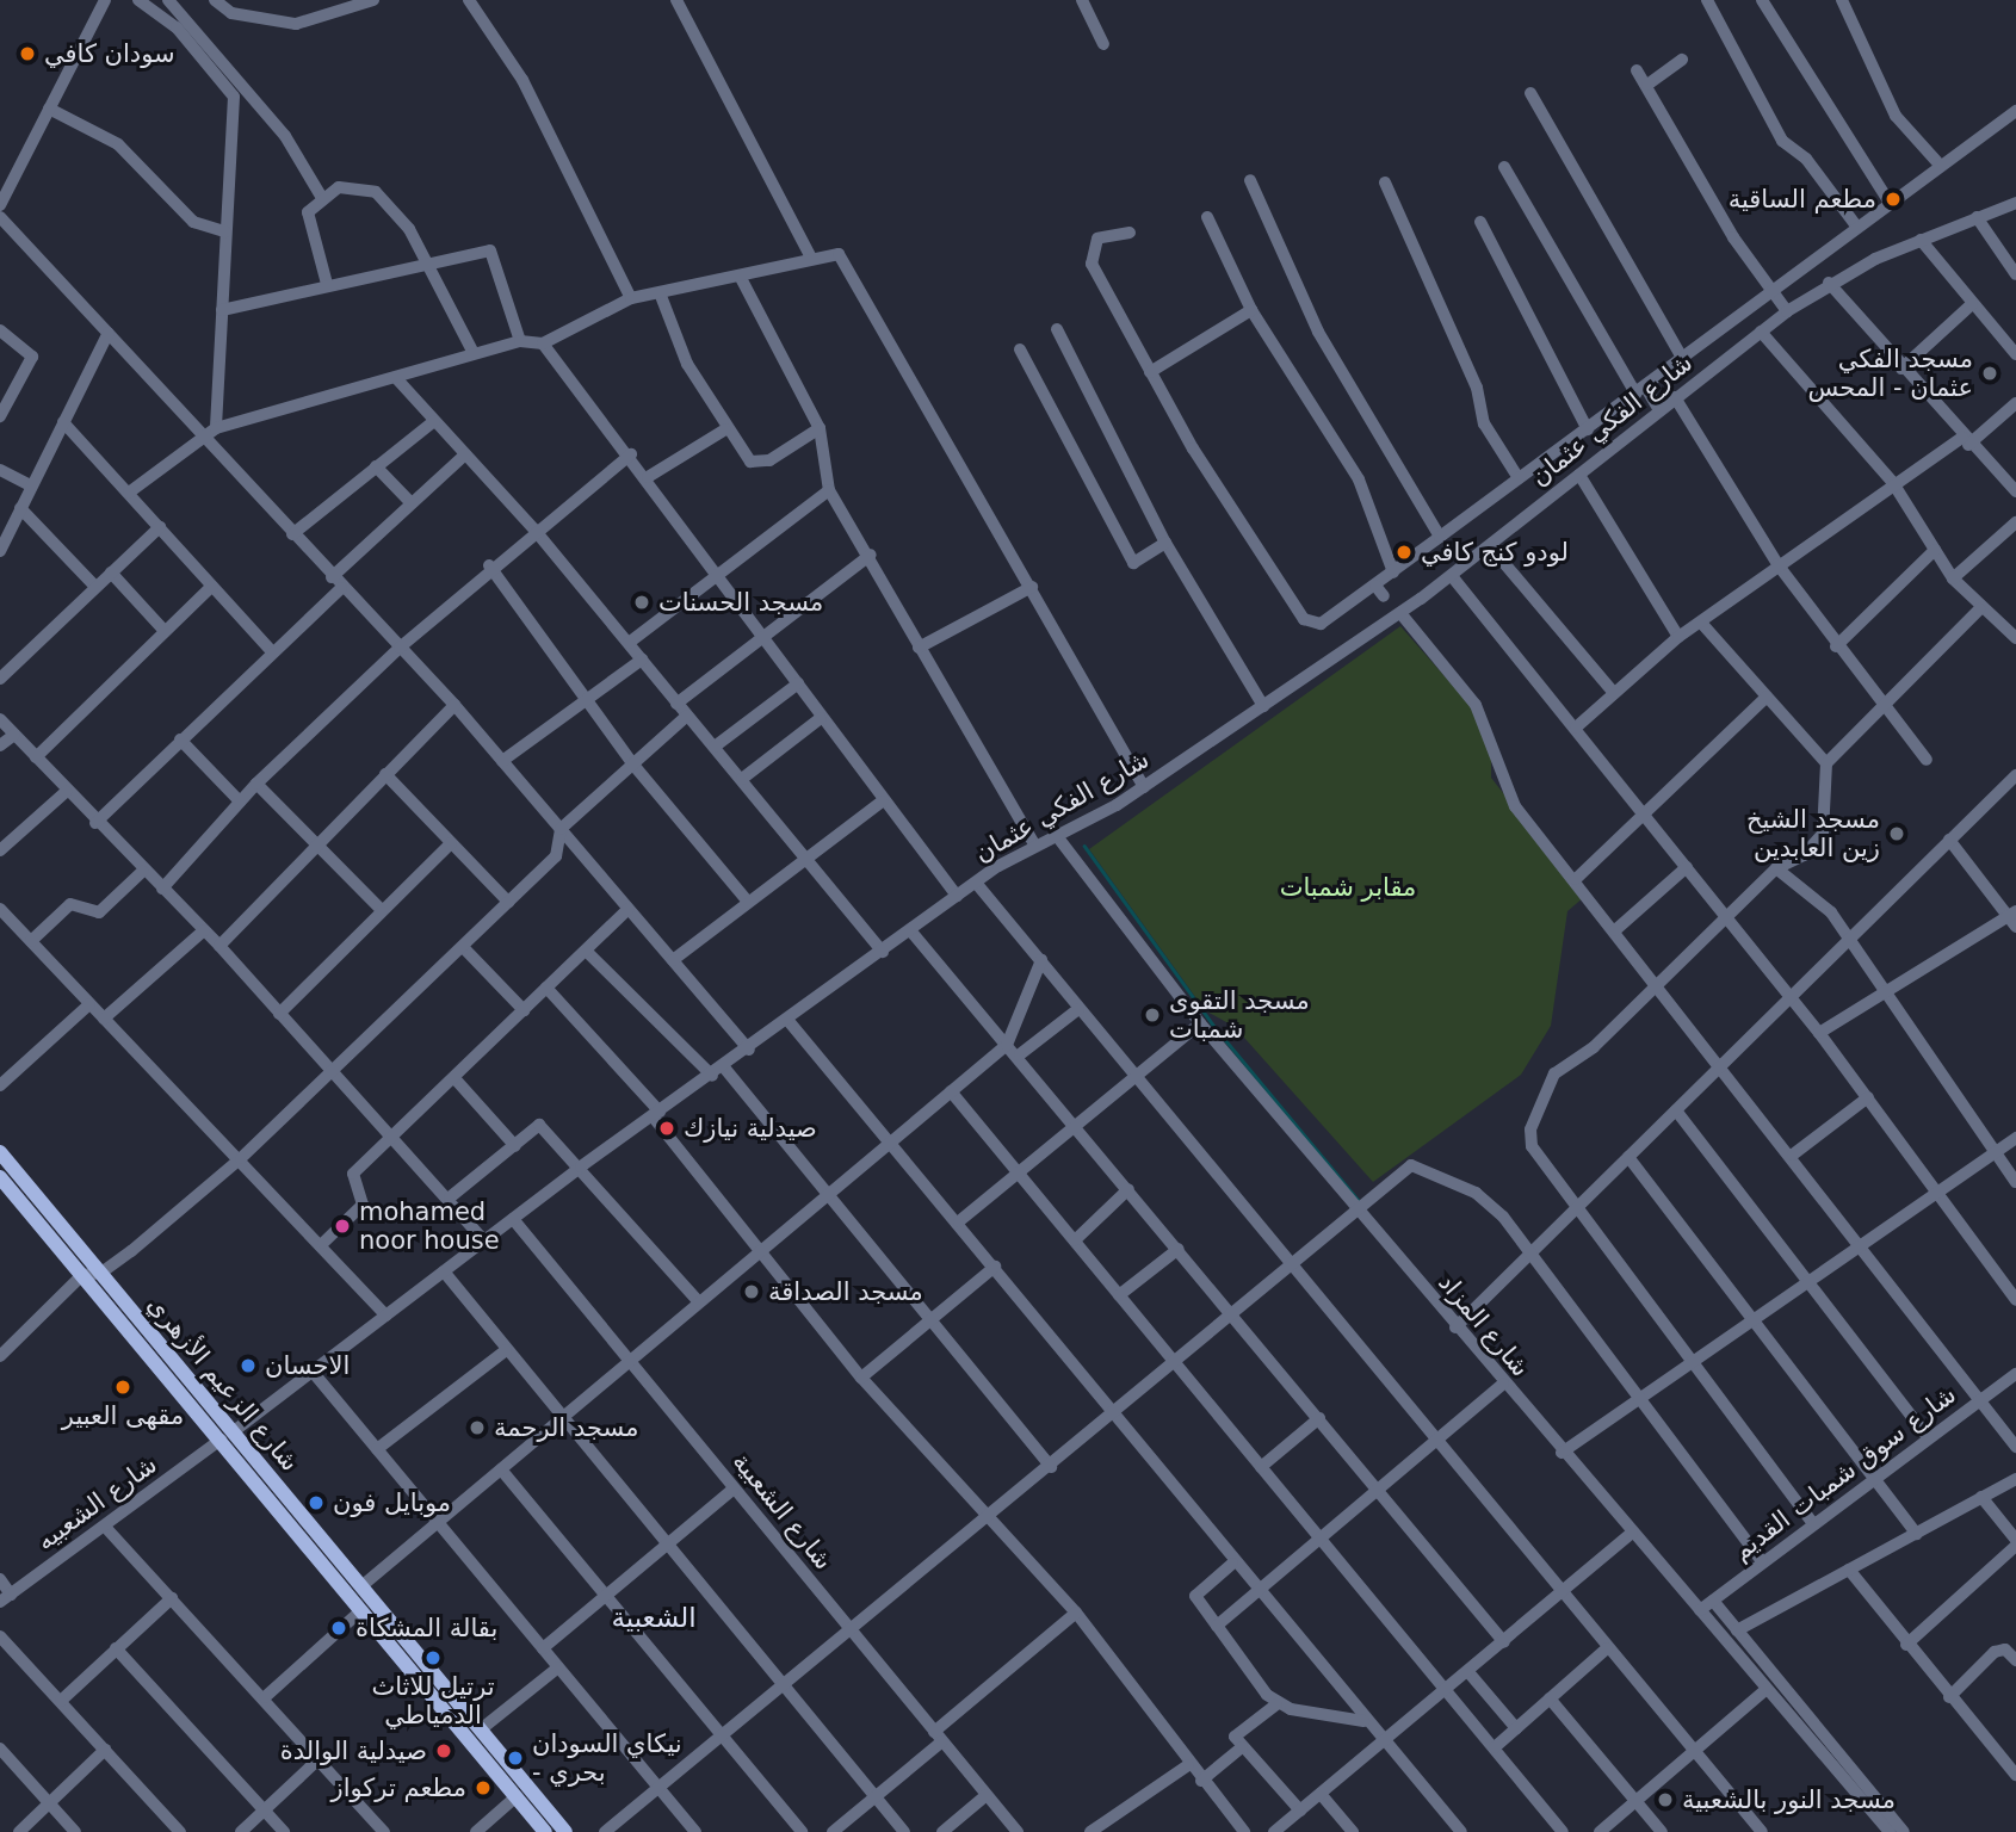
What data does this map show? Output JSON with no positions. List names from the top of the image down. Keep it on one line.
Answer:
{"streets":{"main road":["شارع الزعيم الأزهري"],"street":["شارع الفكي عثمان","شارع المزاد","شارع سوق شمبات القديم","شارع الشعبيه","شارع الشعبية"]},"crossings":[["شارع الفكي عثمان","شارع المزاد"],["شارع الفكي عثمان","شارع الزعيم الأزهري"],["شارع الفكي عثمان","شارع الشعبيه"],["شارع الفكي عثمان","شارع الشعبية"],["شارع المزاد","شارع سوق شمبات القديم"],["شارع الزعيم الأزهري","شارع الشعبيه"]],"districts":["الشعبية"],"parks":["مقابر شمبات"],"places":["سودان كافي","مطعم الساقية","مسجد الفكي عثمان - المحس","لودو كنج كافي","مسجد الحسنات","مسجد الشيخ زين العابدين","مسجد التقوى شمبات","صيدلية نيازك","mohamed noor house","مسجد الصداقة","الاحسان","مقهى العبير","مسجد الرحمة","موبايل فون","بقالة المشكاة","ترتيل للاثاث الدمياطي","صيدلية الوالدة","نيكاي السودان - بحري","مطعم تركواز","مسجد النور بالشعبية"]}
